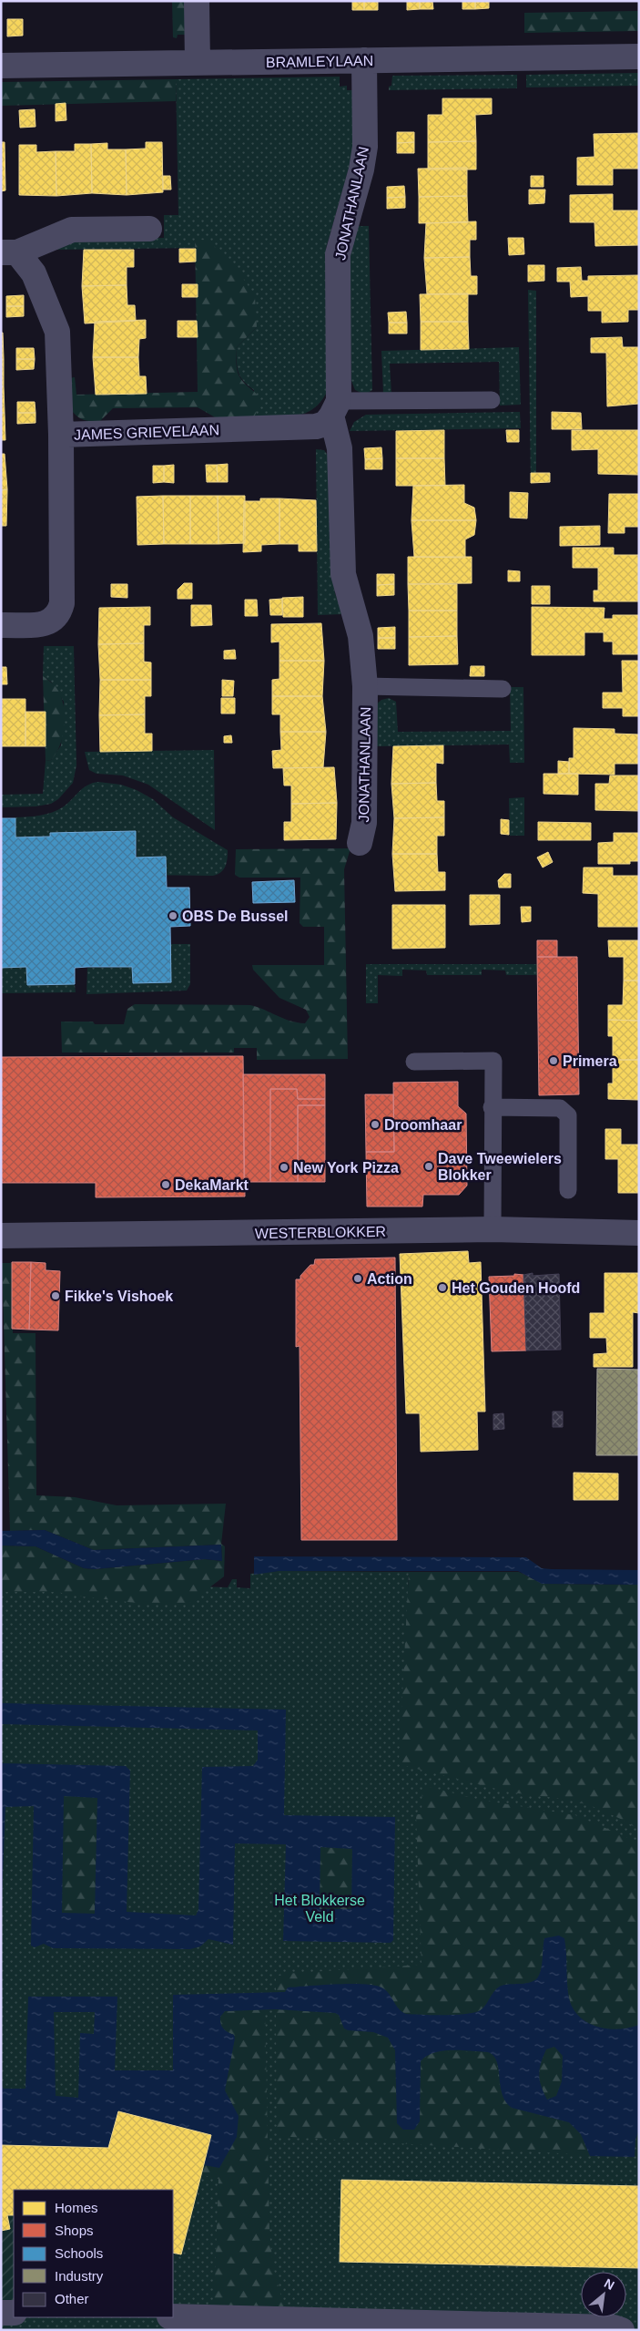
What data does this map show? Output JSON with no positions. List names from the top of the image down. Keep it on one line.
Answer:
{"streets":{"street":["BRAMLEYLAAN","JONATHANLAAN","JAMES GRIEVELAAN","WESTERBLOKKER"]},"crossings":[["BRAMLEYLAAN","JONATHANLAAN"],["JONATHANLAAN","JAMES GRIEVELAAN"]],"parks":["Het Blokkerse Veld"],"places":["OBS De Bussel","Primera","Droomhaar","Dave Tweewielers Blokker","New York Pizza","DekaMarkt","Action","Het Gouden Hoofd","Fikke's Vishoek"],"legend":["Homes","Shops","Schools","Industry","Other"],"north":"top right"}
